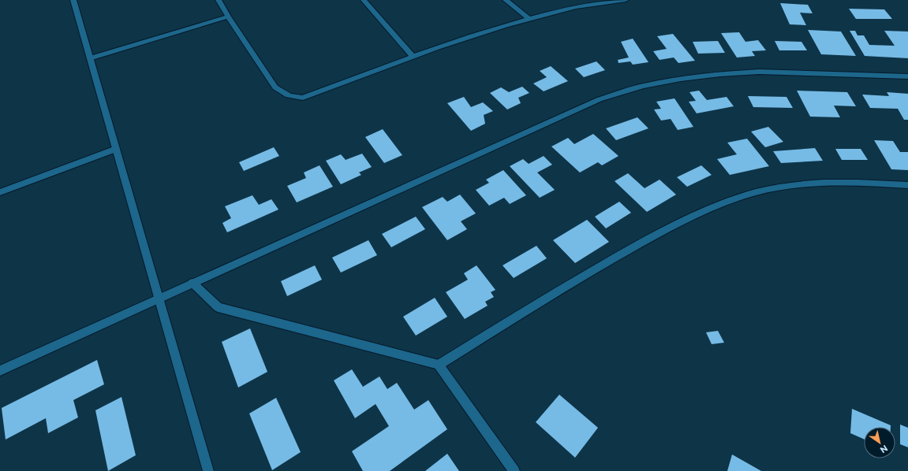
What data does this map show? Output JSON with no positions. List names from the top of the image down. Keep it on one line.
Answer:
{"north":"bottom right"}
